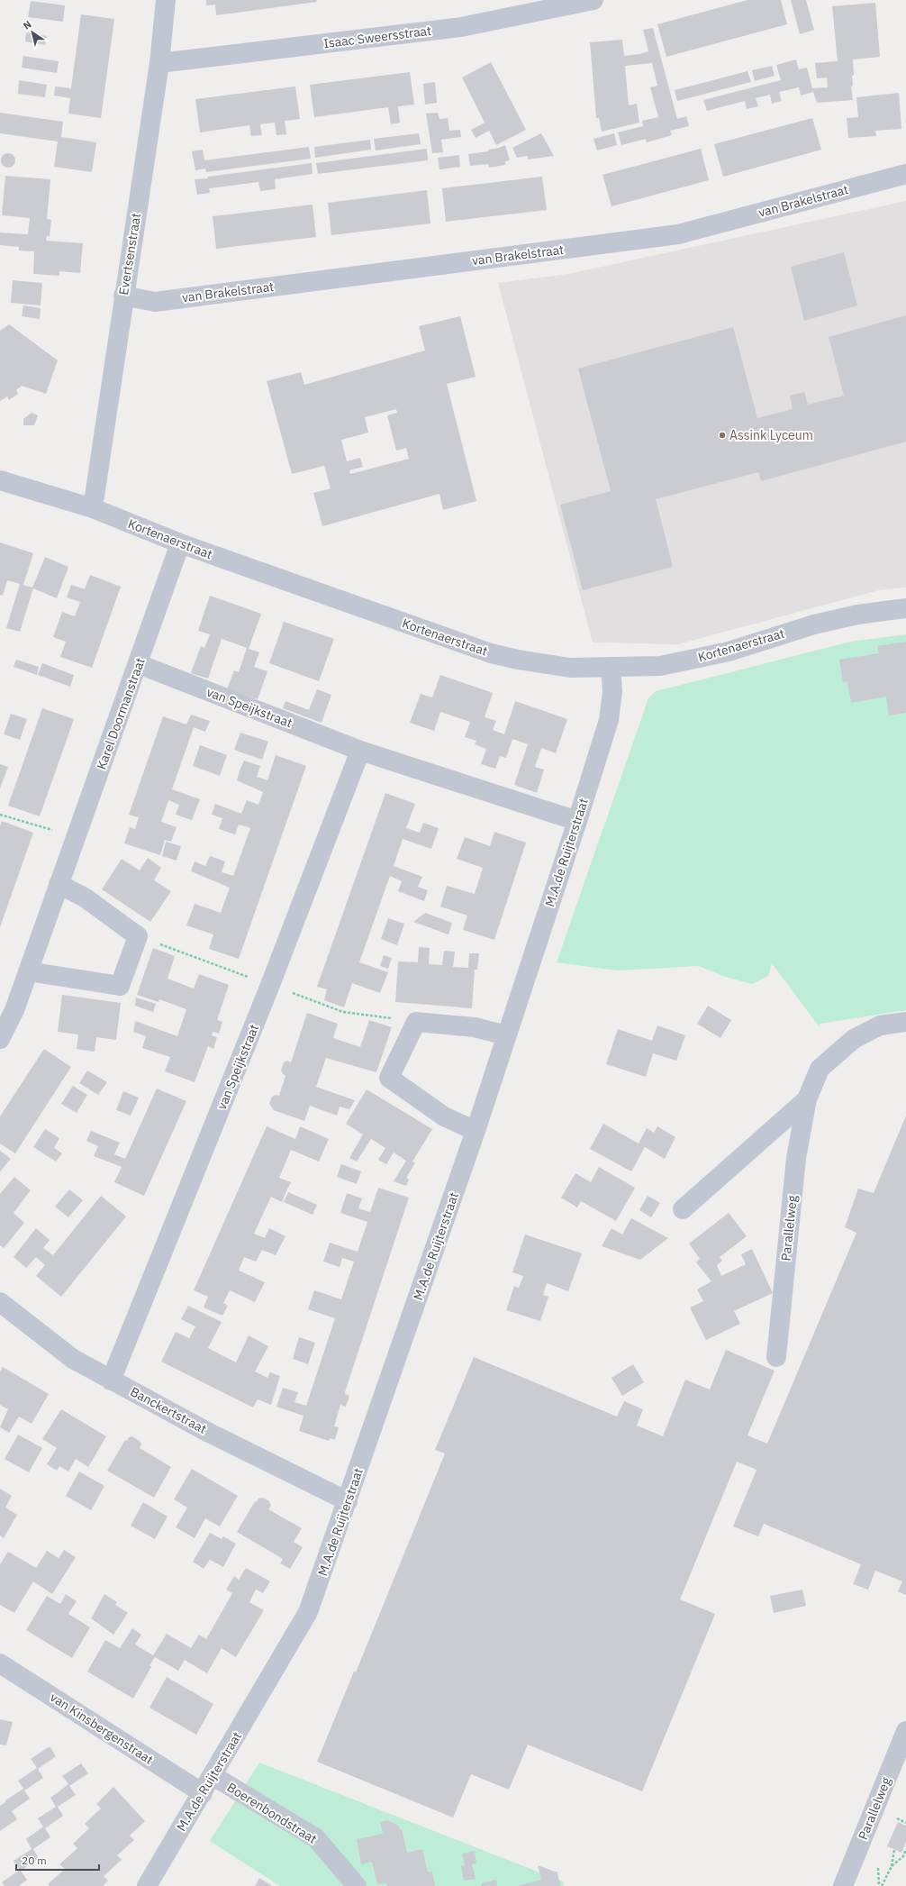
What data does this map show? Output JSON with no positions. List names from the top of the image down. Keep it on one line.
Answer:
{"streets":{"street":["Isaac Sweersstraat","van Brakelstraat","Evertsenstraat","Kortenaerstraat","van Speijkstraat","Karel Doormanstraat","M.A.de Ruijterstraat","Parallelweg","Banckertstraat","van Kinsbergenstraat","Boerenbondstraat"]},"crossings":[["Isaac Sweersstraat","Evertsenstraat"],["van Brakelstraat","Evertsenstraat"],["Evertsenstraat","Kortenaerstraat"],["Kortenaerstraat","Karel Doormanstraat"],["Kortenaerstraat","M.A.de Ruijterstraat"],["van Speijkstraat","Karel Doormanstraat"],["van Speijkstraat","M.A.de Ruijterstraat"],["van Speijkstraat","Banckertstraat"],["M.A.de Ruijterstraat","Banckertstraat"],["M.A.de Ruijterstraat","van Kinsbergenstraat"],["M.A.de Ruijterstraat","Boerenbondstraat"]],"places":["Assink Lyceum"],"scale_bar":"20 m","north":"top left"}
